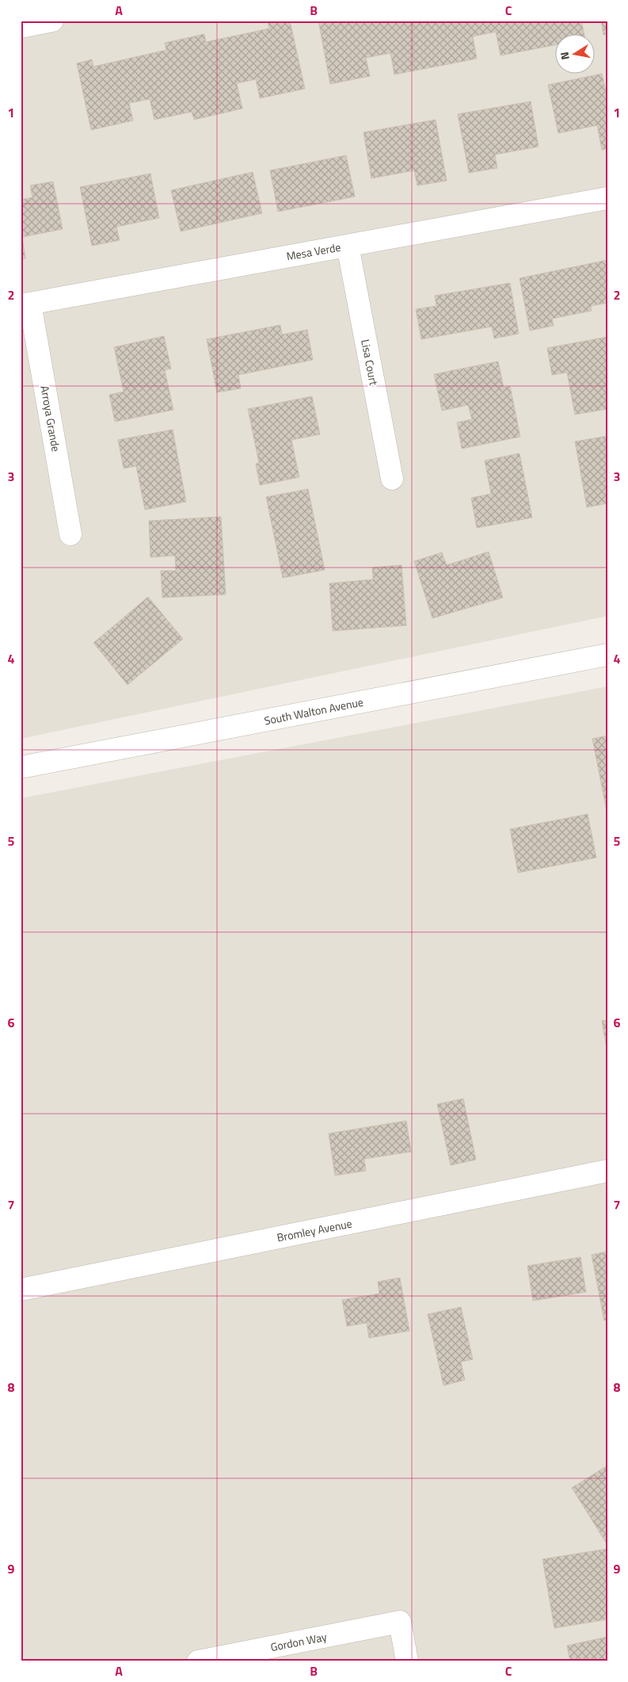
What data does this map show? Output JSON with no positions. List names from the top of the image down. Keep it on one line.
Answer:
{"streets":{"street":["Mesa Verde","Lisa Court","Arroya Grande","South Walton Avenue","Bromley Avenue","Gordon Way"]},"crossings":[["Mesa Verde","Lisa Court"],["Mesa Verde","Arroya Grande"]],"north":"left","grid":{"columns":["A","B","C"],"rows":["1","2","3","4","5","6","7","8","9"]}}
